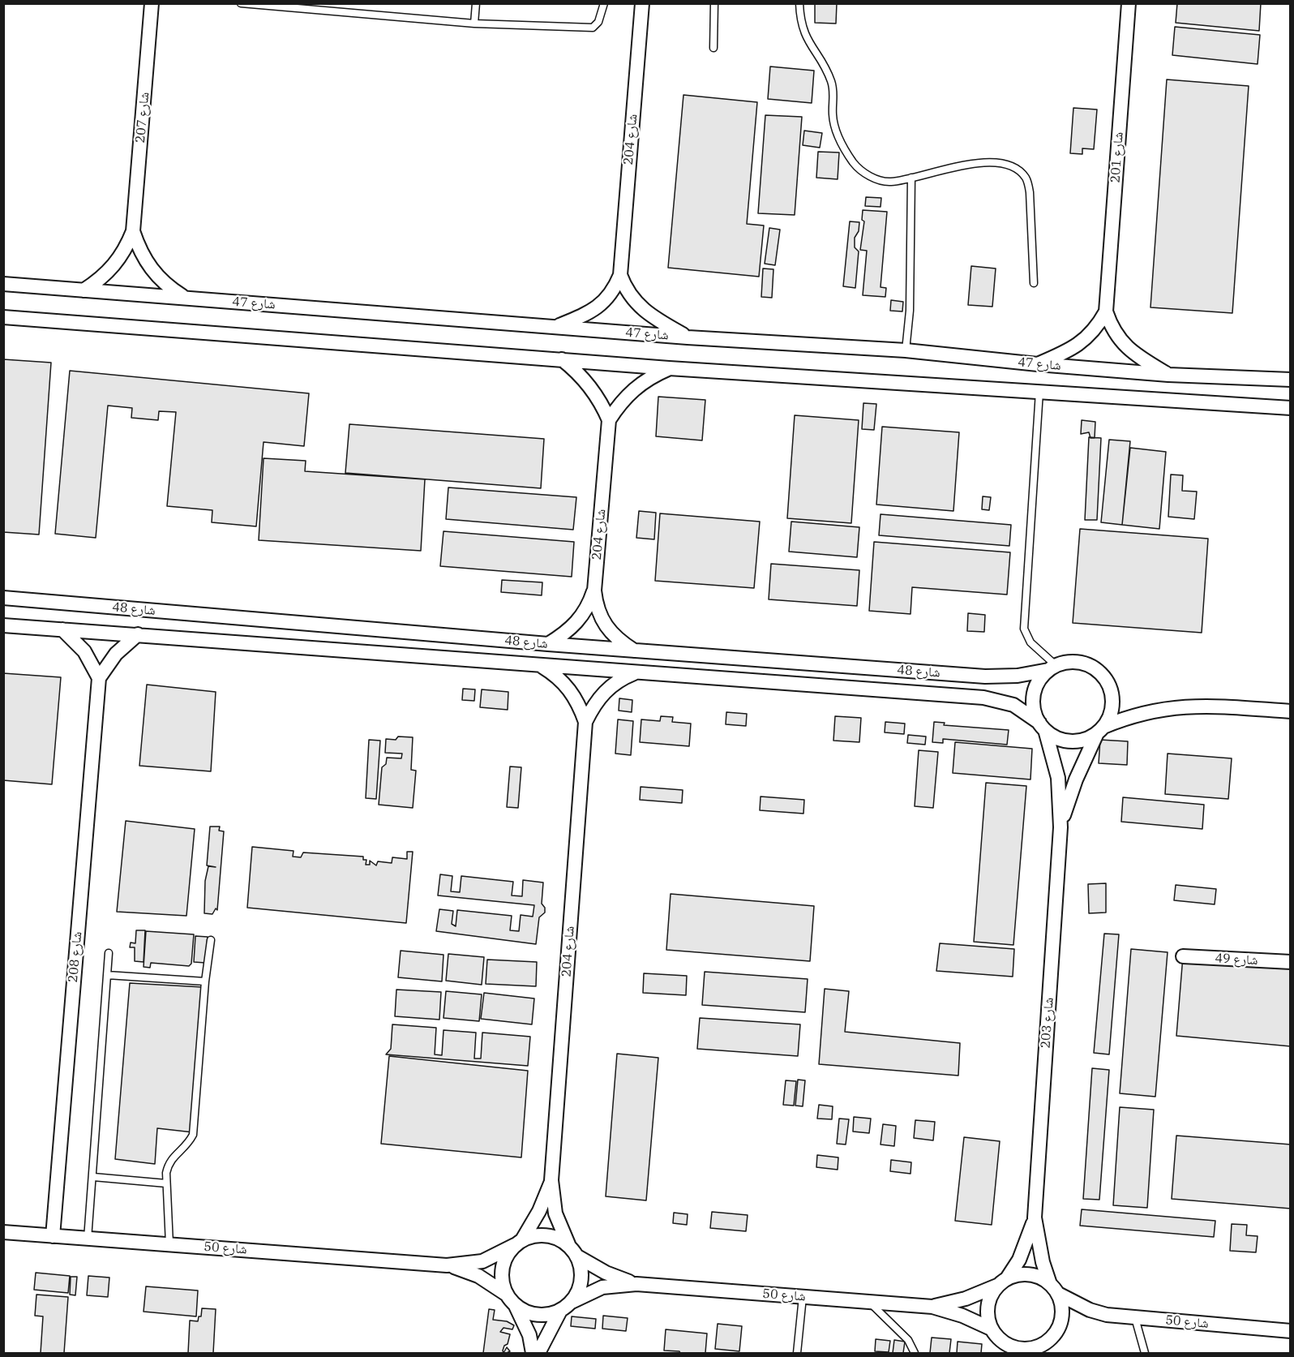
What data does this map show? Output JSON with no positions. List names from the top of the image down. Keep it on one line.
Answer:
{"streets":{"street":["شارع 207","شارع 204","شارع 201","شارع 47","شارع 48","شارع 208","شارع 49","شارع 203","شارع 50"]},"crossings":[["شارع 207","شارع 47"],["شارع 204","شارع 47"],["شارع 204","شارع 48"],["شارع 204","شارع 50"],["شارع 201","شارع 47"],["شارع 48","شارع 208"],["شارع 48","شارع 203"],["شارع 208","شارع 50"],["شارع 203","شارع 50"]]}
